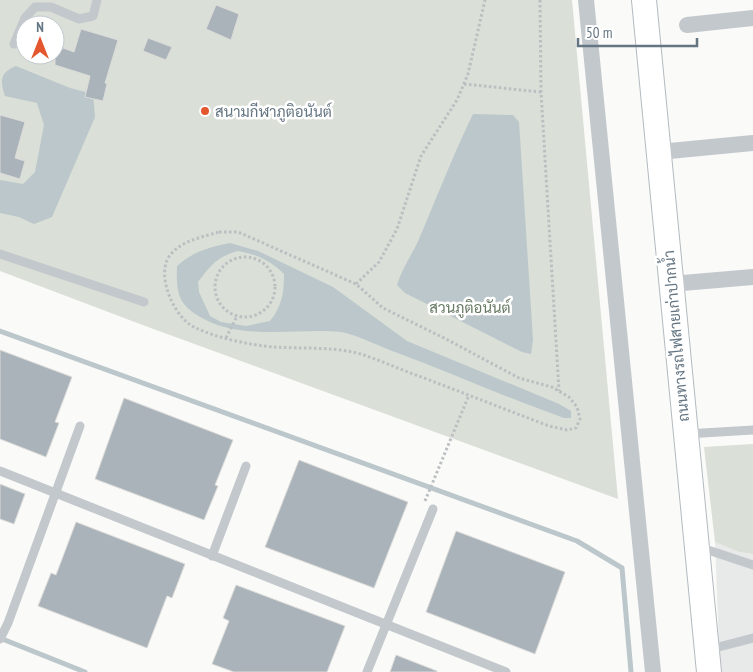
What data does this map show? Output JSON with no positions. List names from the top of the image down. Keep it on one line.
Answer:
{"streets":{"main road":["ถนนทางรถไฟสายเก่าปากน้ำ"]},"parks":["สวนภูติอนันต์"],"places":["สนามกีฬาภูติอนันต์"],"scale_bar":"50 m","north":"top"}
